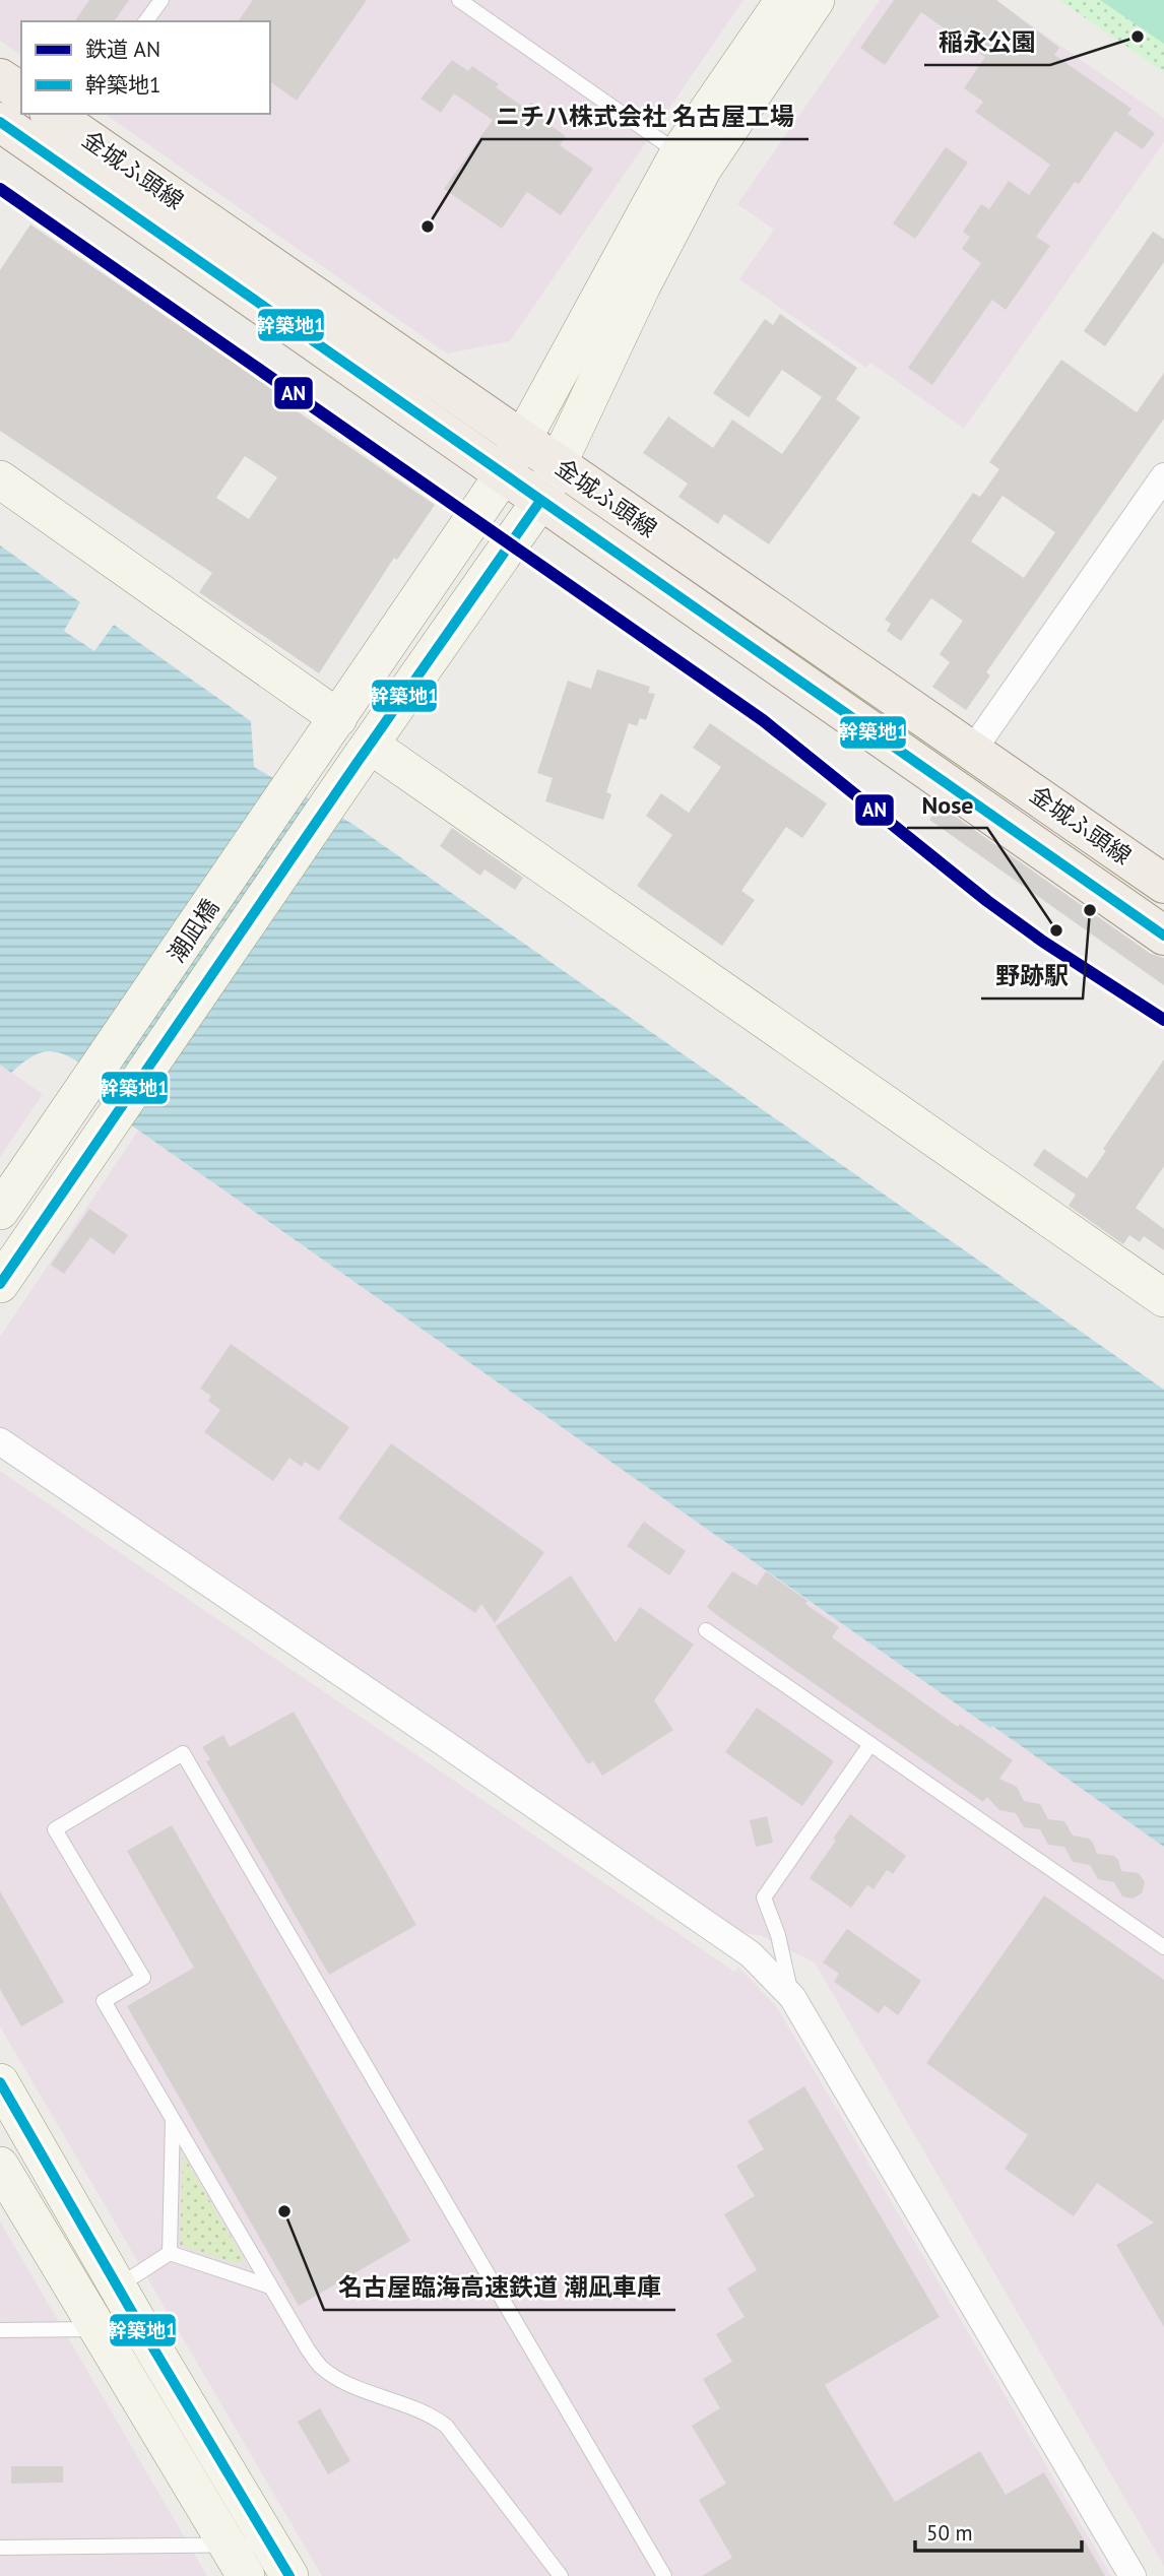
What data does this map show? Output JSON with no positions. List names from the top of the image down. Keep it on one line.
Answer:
{"streets":{"main road":["金城ふ頭線"],"street":["潮凪橋"]},"crossings":[["金城ふ頭線","潮凪橋"]],"places":["稲永公園","ニチハ株式会社 名古屋工場","野跡駅","Nose","名古屋臨海高速鉄道 潮凪車庫"],"lines":["transit line 幹築地1","rail line AN"],"legend":["鉄道 AN","幹築地1"],"scale_bar":"50 m"}
